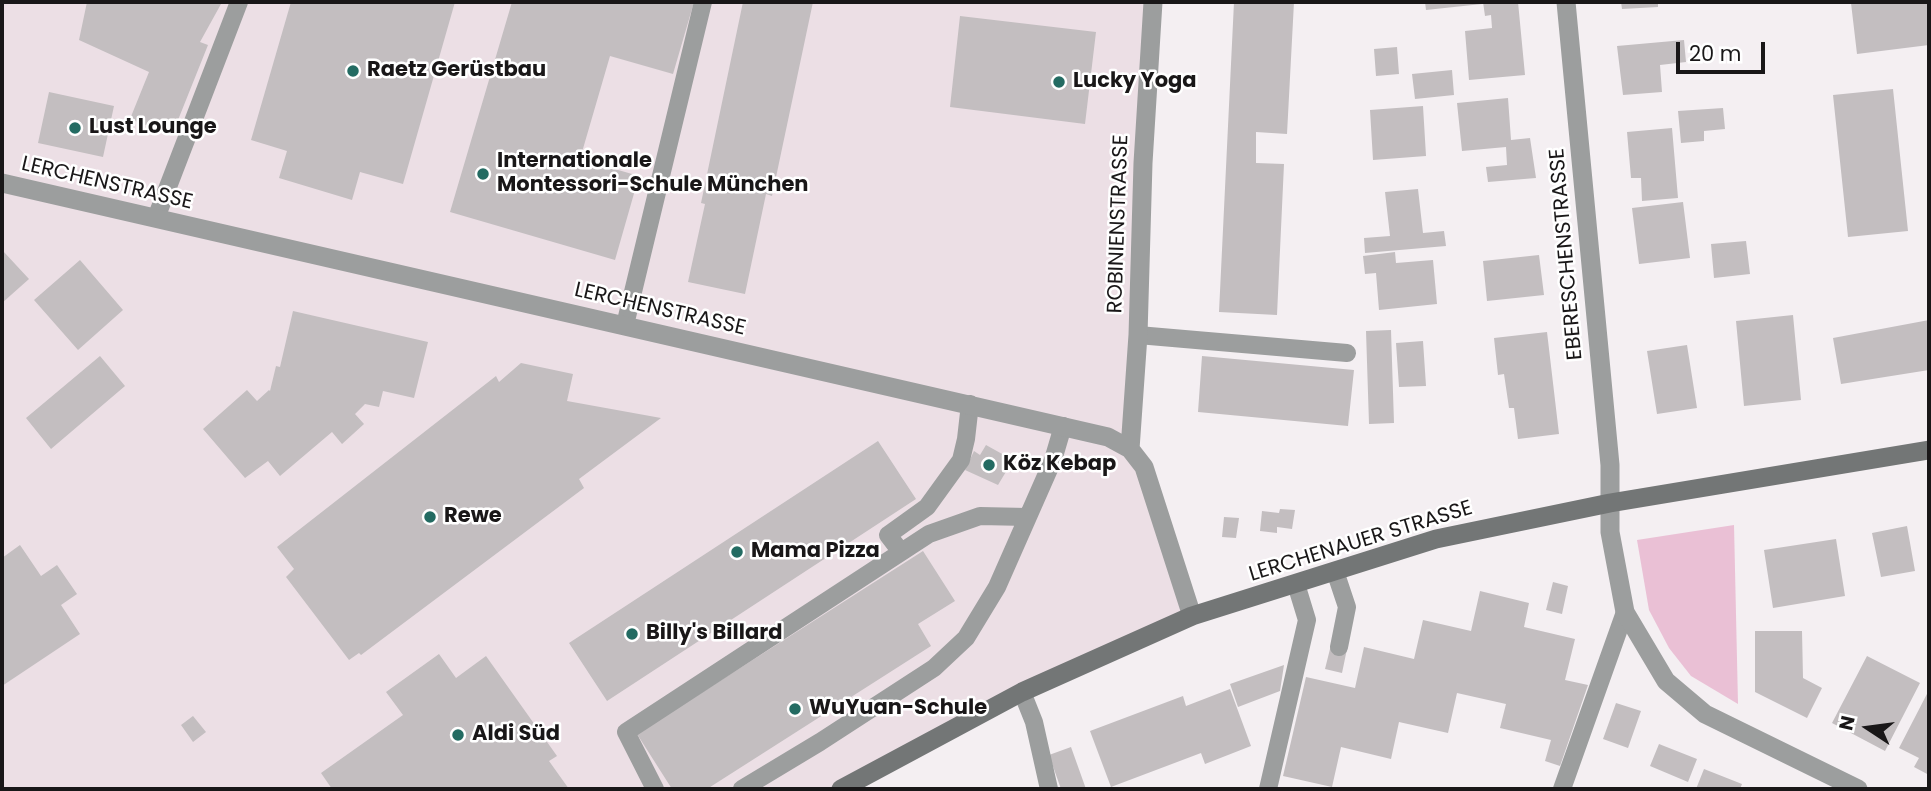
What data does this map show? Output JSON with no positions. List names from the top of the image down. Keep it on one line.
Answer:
{"streets":{"main road":["LERCHENAUER STRASSE"],"street":["LERCHENSTRASSE","ROBINIENSTRASSE","EBERESCHENSTRASSE"]},"crossings":[["LERCHENSTRASSE","ROBINIENSTRASSE"],["EBERESCHENSTRASSE","LERCHENAUER STRASSE"]],"places":["Raetz Gerüstbau","Lucky Yoga","Lust Lounge","Internationale Montessori-Schule München","Köz Kebap","Rewe","Mama Pizza","Billy's Billard","WuYuan-Schule","Aldi Süd"],"scale_bar":"20 m","north":"left"}
